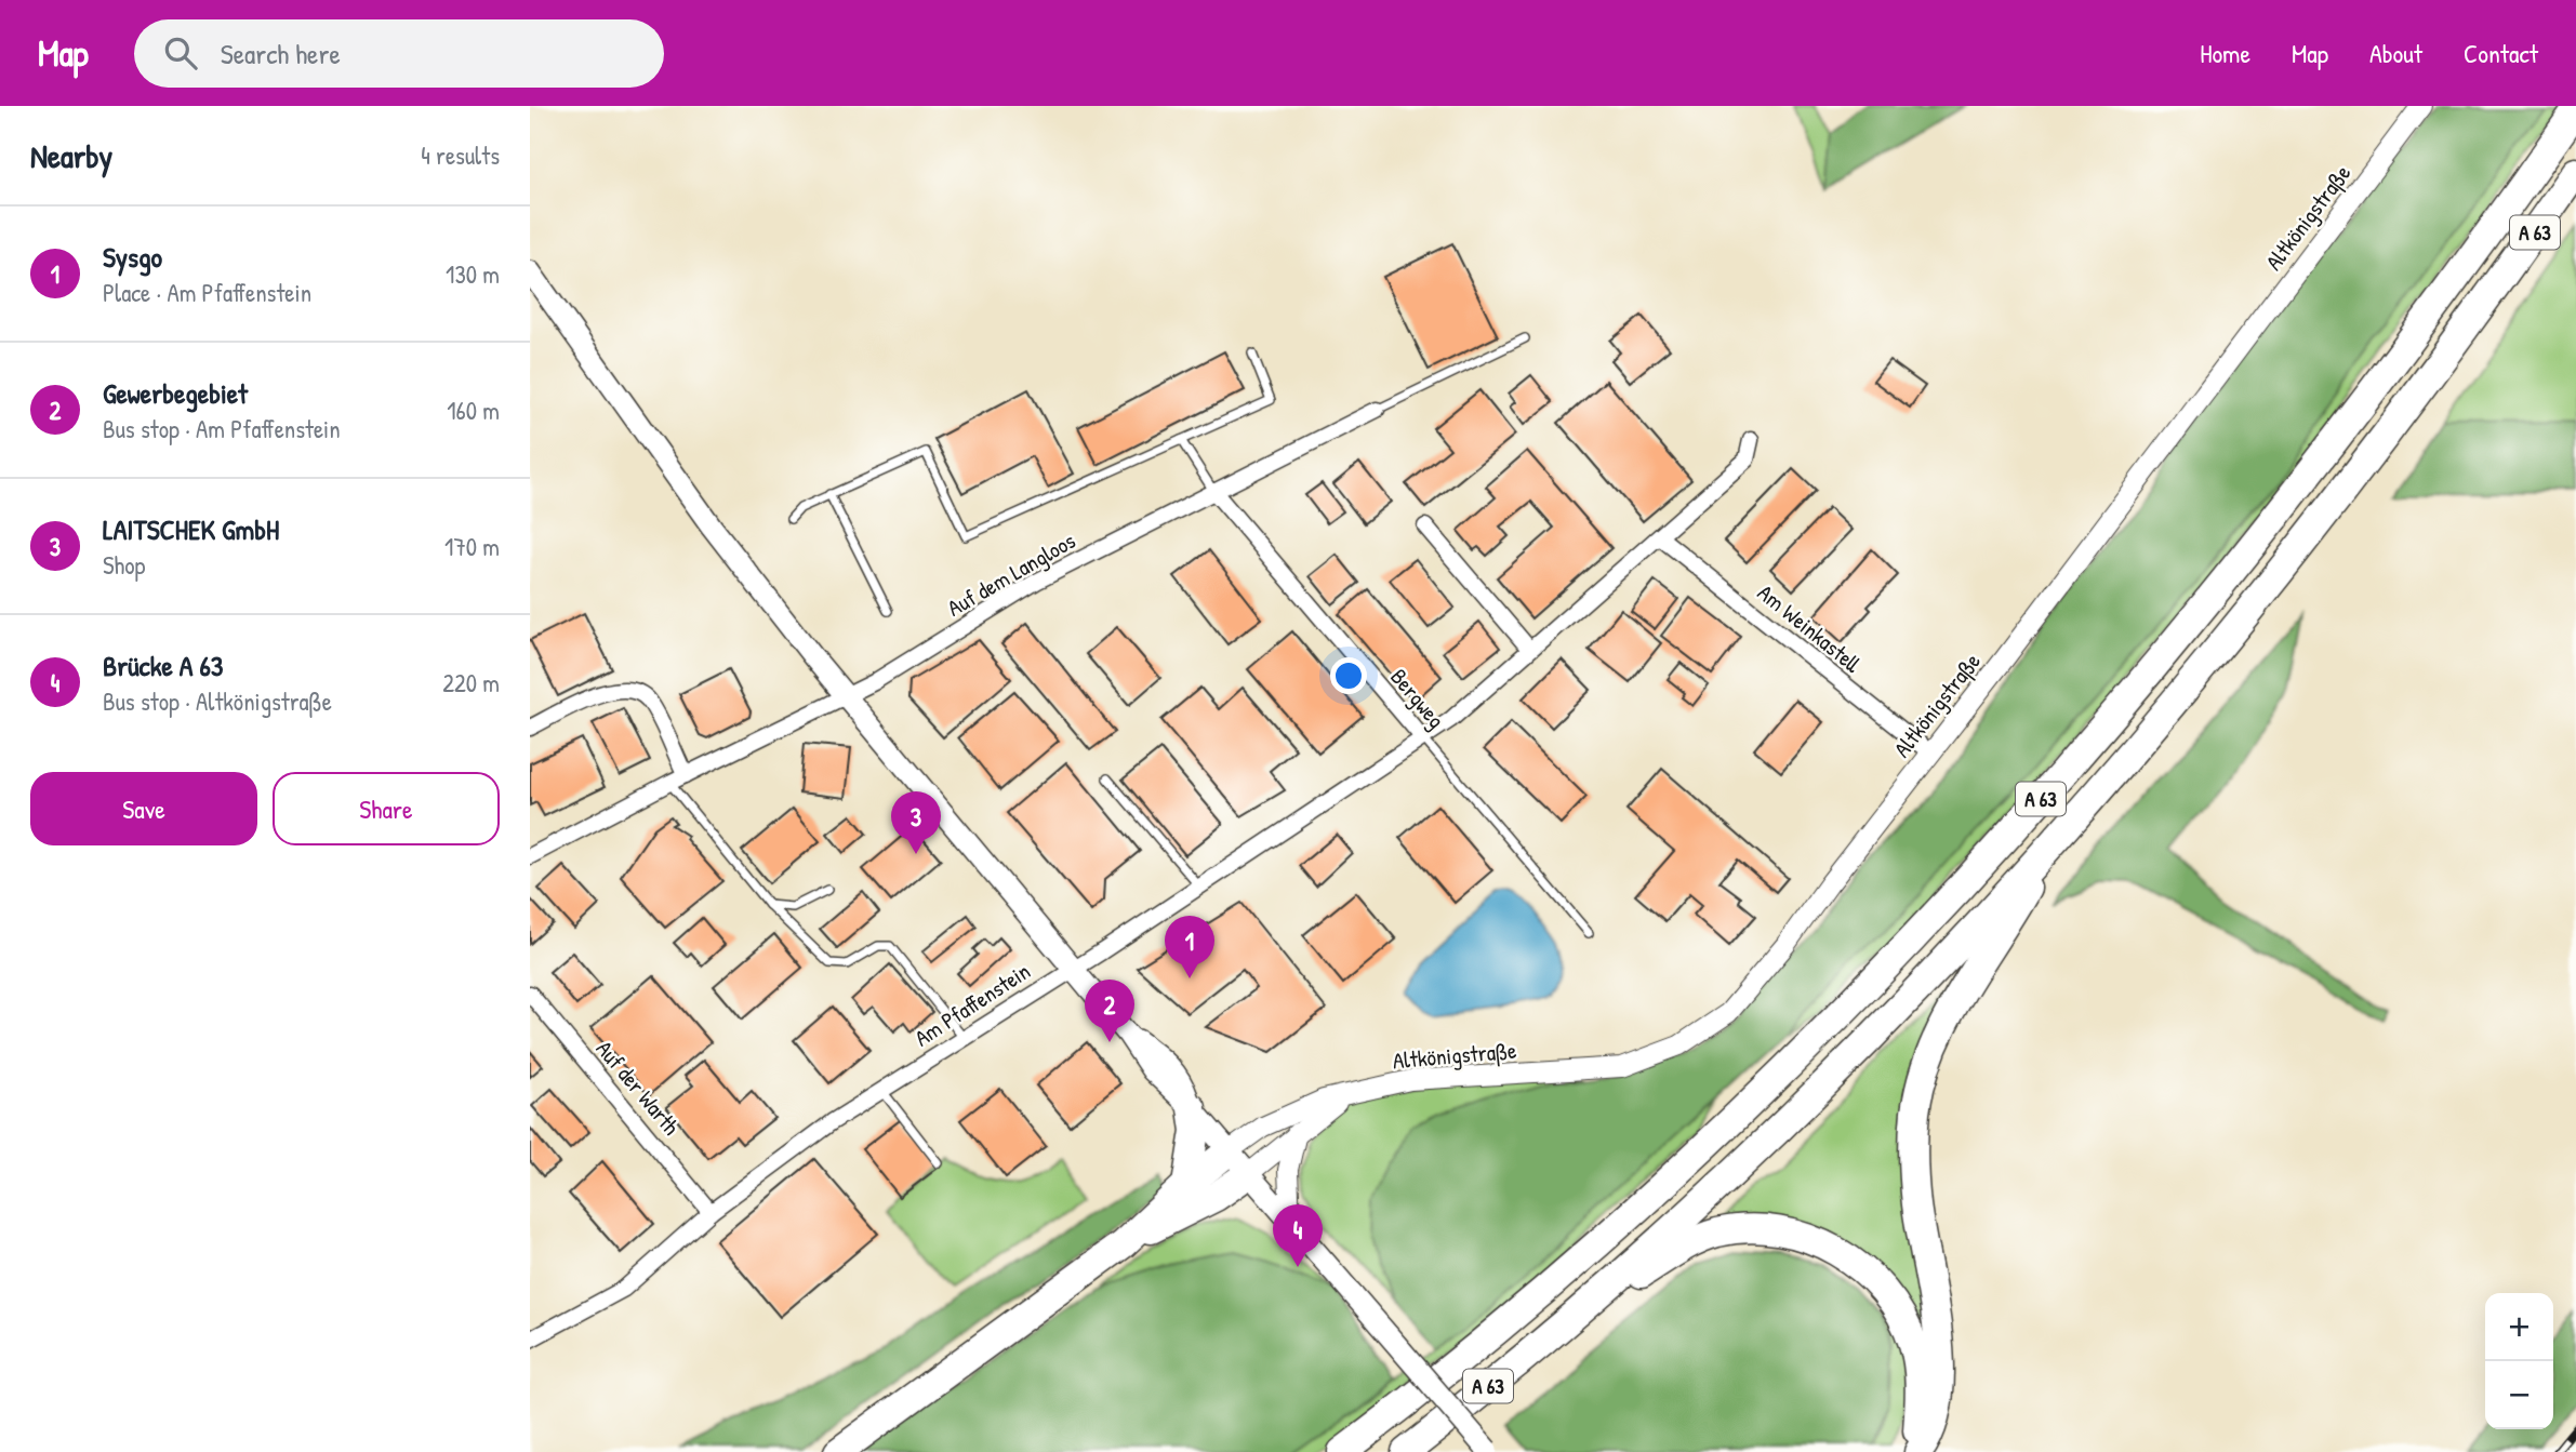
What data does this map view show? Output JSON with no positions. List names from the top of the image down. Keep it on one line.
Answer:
{"streets":{"highway":["A 63"],"street":["Altkönigstraße","Auf dem Langloos","Am Weinkastell","Bergweg","Am Pfaffenstein","Auf der Warth"]},"crossings":[["Altkönigstraße","Am Weinkastell"],["Auf dem Langloos","Bergweg"],["Bergweg","Am Pfaffenstein"],["Am Pfaffenstein","Auf der Warth"]],"page":{"header":"Map","search":"Search here","nav":["Home","Map","About","Contact"],"heading":["Nearby","4 results"],"list":[{"mark":"1","name":"Sysgo","note":"Place · Am Pfaffenstein","value":"130 m"},{"mark":"2","name":"Gewerbegebiet","note":"Bus stop · Am Pfaffenstein","value":"160 m"},{"mark":"3","name":"LAITSCHEK GmbH","note":"Shop","value":"170 m"},{"mark":"4","name":"Brücke A 63","note":"Bus stop · Altkönigstraße","value":"220 m"}],"buttons":["Save","Share"],"pins":["3","1","2","4"],"map_buttons":["+","−"]}}
